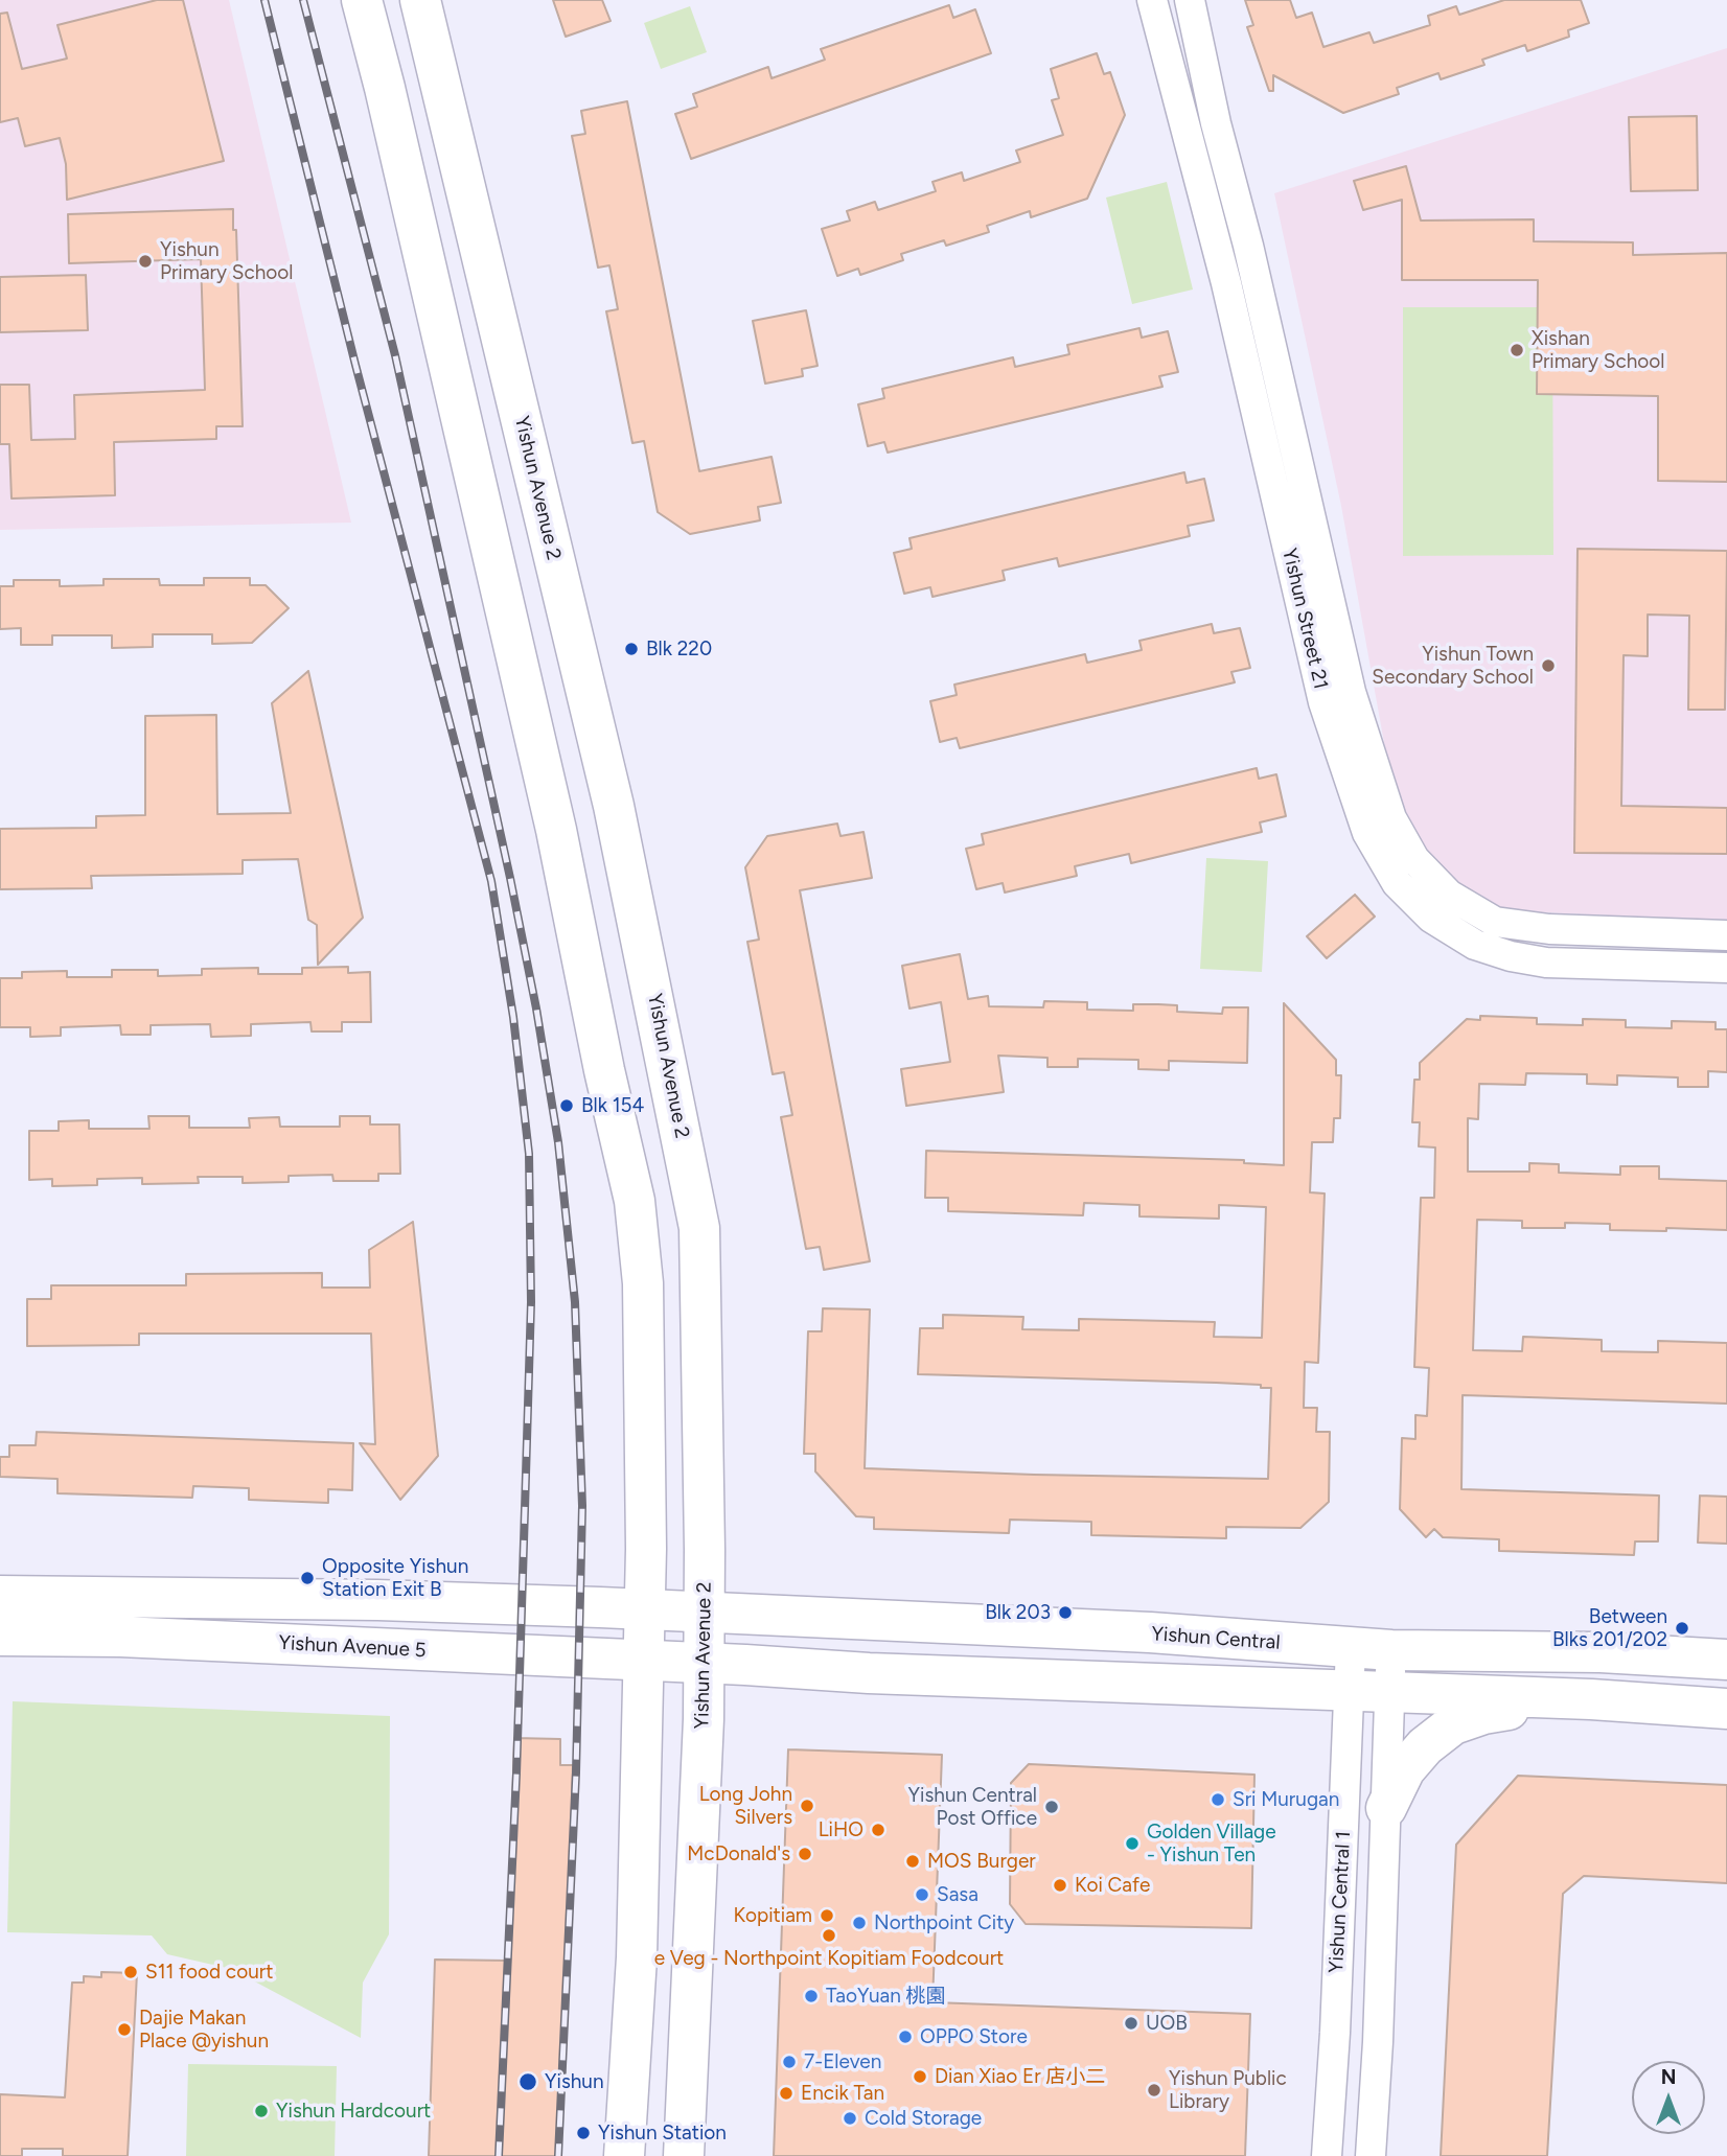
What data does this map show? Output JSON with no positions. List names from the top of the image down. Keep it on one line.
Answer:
{"streets":{"main road":["Yishun Avenue 2","Yishun Central","Yishun Avenue 5"],"street":["Yishun Street 21","Yishun Central 1"]},"crossings":[["Yishun Avenue 2","Yishun Central"],["Yishun Avenue 2","Yishun Avenue 5"],["Yishun Central","Yishun Central 1"]],"places":["Yishun Primary School","Xishan Primary School","Blk 220","Yishun Town Secondary School","Blk 154","Opposite Yishun Station Exit B","Blk 203","Between Blks 201/202","Sri Murugan","Long John Silvers","Yishun Central Post Office","LiHO","Golden Village - Yishun Ten","McDonald's","MOS Burger","Koi Cafe","Sasa","Kopitiam","Northpoint City","e Veg - Northpoint Kopitiam Foodcourt","S11 food court","TaoYuan 桃園","UOB","Dajie Makan Place @yishun","OPPO Store","7-Eleven","Dian Xiao Er 店小二","Yishun","Yishun Public Library","Encik Tan","Yishun Hardcourt","Cold Storage","Yishun Station"],"north":"top"}
